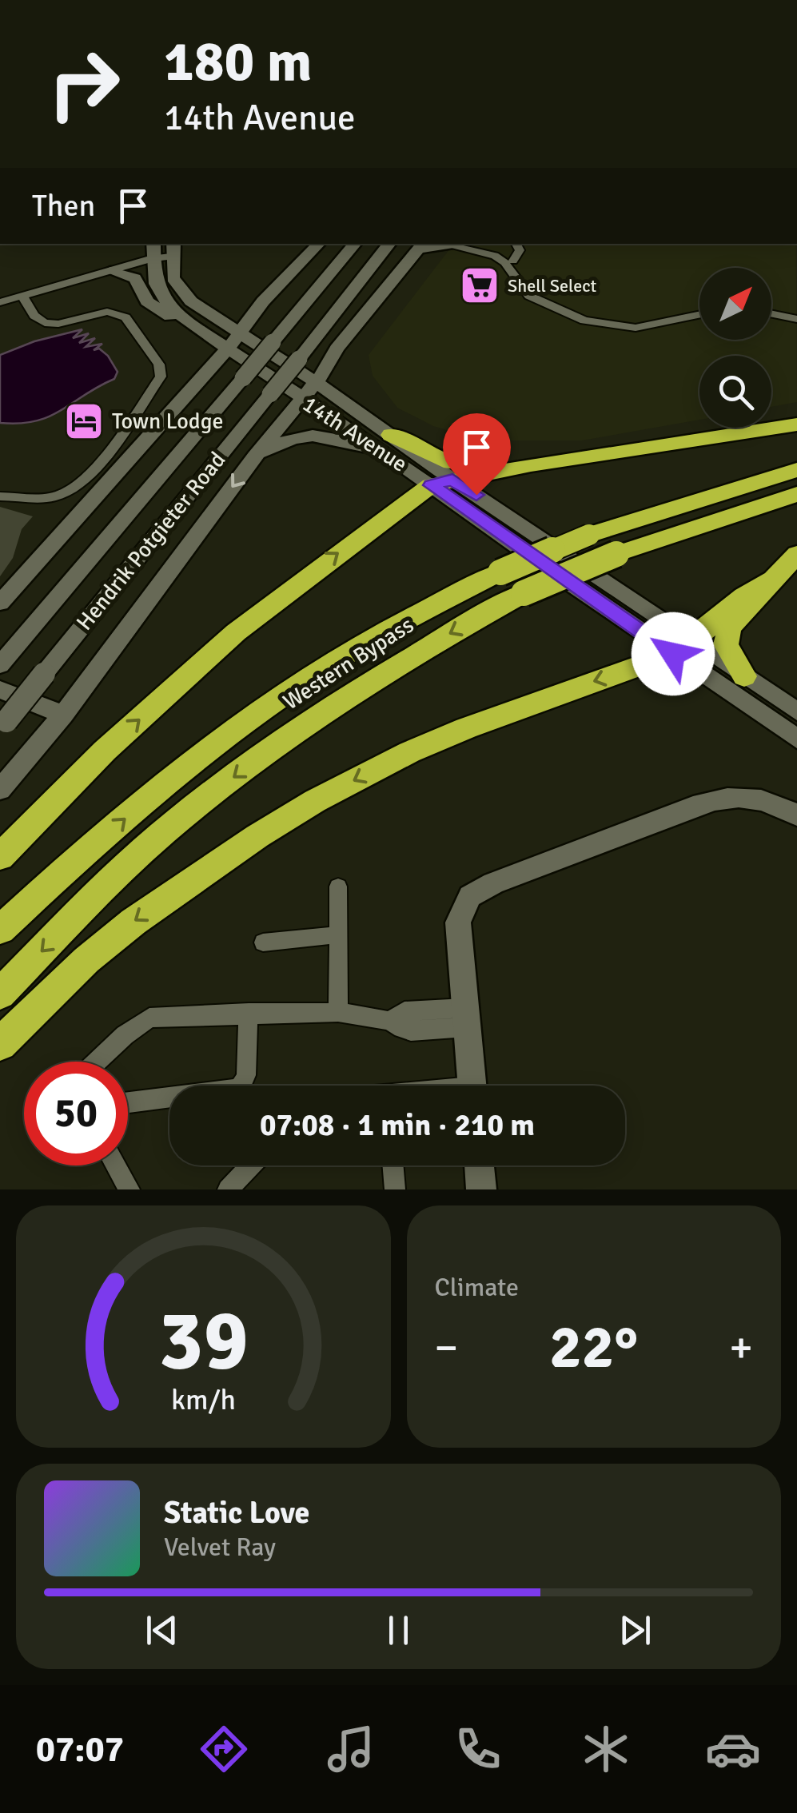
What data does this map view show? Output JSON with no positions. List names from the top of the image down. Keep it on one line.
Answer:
{"streets":{"highway":["Western Bypass"],"main road":["14th Avenue","Hendrik Potgieter Road"]},"places":{"supermarket":["Shell Select"],"hotel":["Town Lodge"]},"north":"top right","page":{"turn":["180 m","14th Avenue"],"then":"Then","limit":"50","trip":"07:08 · 1 min · 210 m","tile":"Climate","heat":["−","22°","+"],"song":["Static Love","Velvet Ray"],"tabs":"07:07","gauge":["39","km/h"]}}
